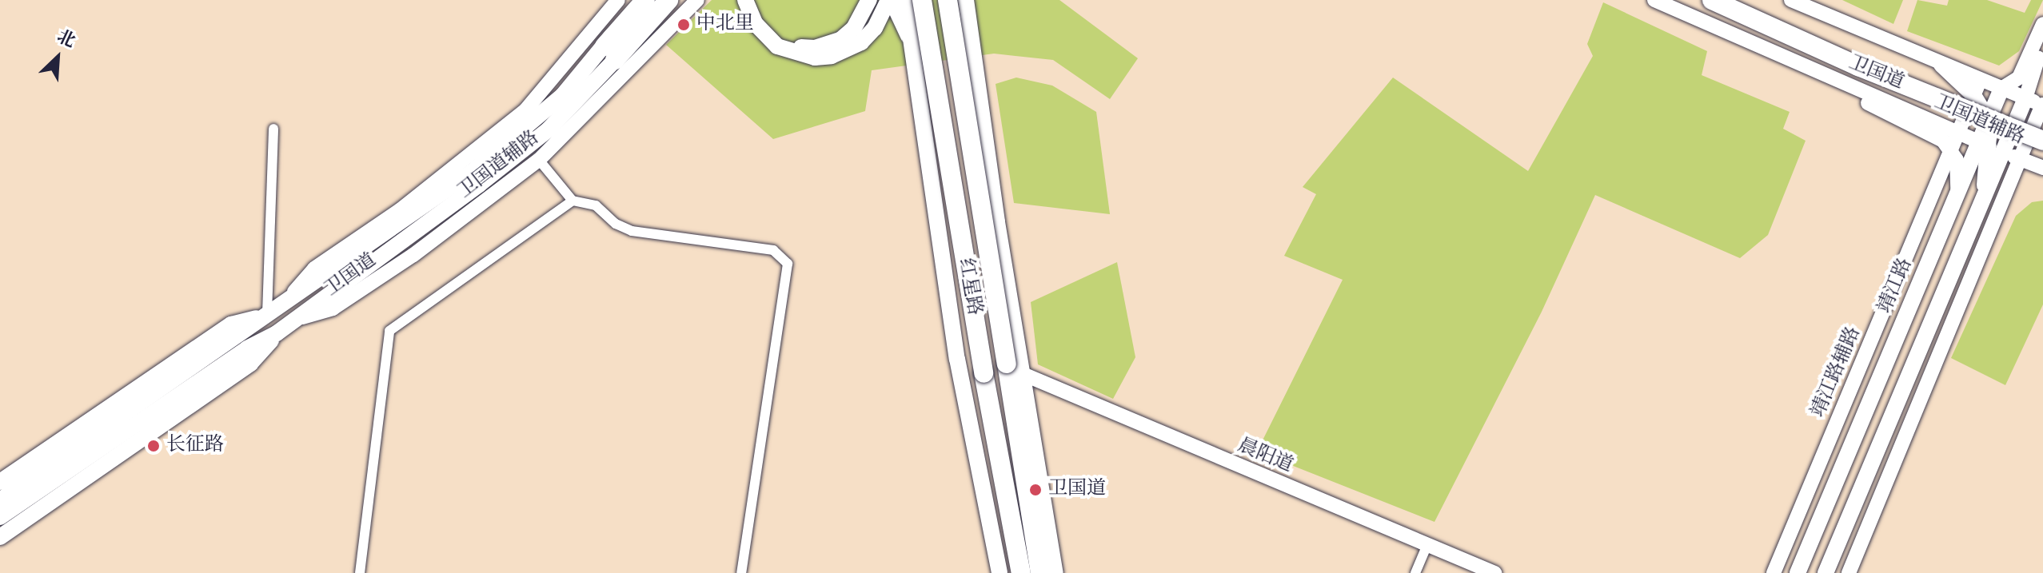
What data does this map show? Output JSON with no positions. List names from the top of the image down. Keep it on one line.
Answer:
{"streets":{"highway":["卫国道","红星路"],"main road":["靖江路"],"street":["卫国道辅路","靖江路辅路","晨阳道"]},"crossings":[["卫国道","卫国道辅路"],["卫国道辅路","靖江路"],["卫国道辅路","靖江路辅路"],["红星路","晨阳道"]],"places":["中北里","长征路","卫国道"],"north":"top right"}
